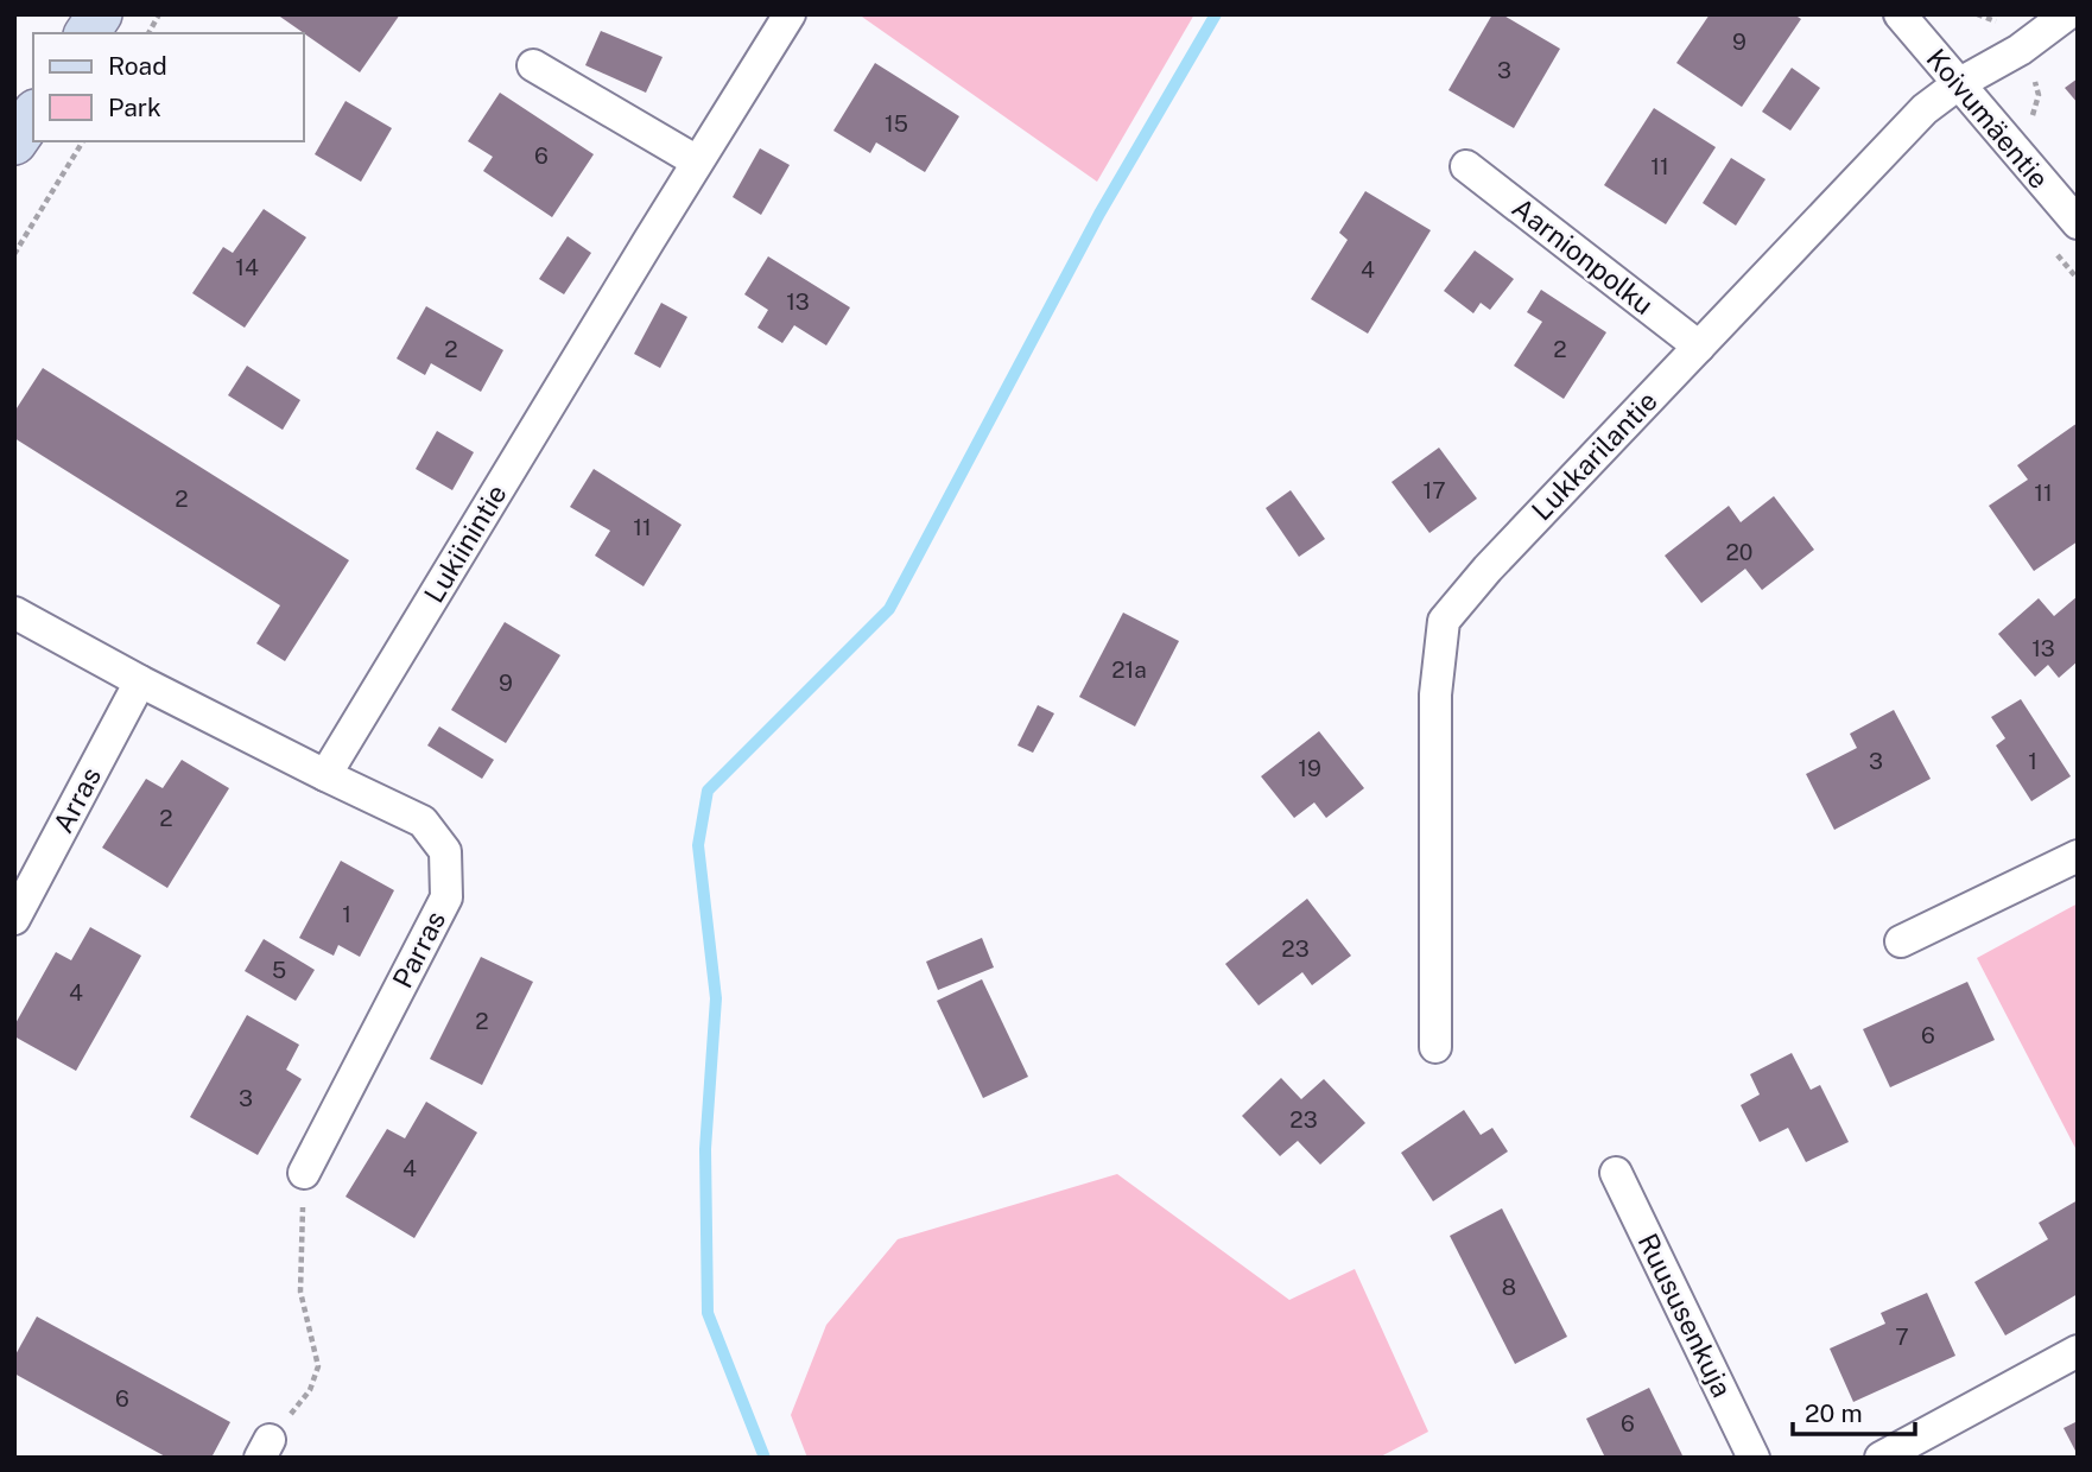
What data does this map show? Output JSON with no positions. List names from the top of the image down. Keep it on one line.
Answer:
{"streets":{"street":["Koivumäentie","Aarnionpolku","Lukkarilantie","Lukiinintie","Arras","Parras","Ruususenkuja"]},"crossings":[["Koivumäentie","Lukkarilantie"],["Aarnionpolku","Lukkarilantie"],["Lukiinintie","Parras"]],"house_numbers":["9","3","15","6","11","14","4","13","2","2","17","11","2","11","20","13","21a","9","3","1","19","2","1","23","5","4","2","6","3","23","4","8","7","6","6"],"legend":["Road","Park"],"scale_bar":"20 m"}
